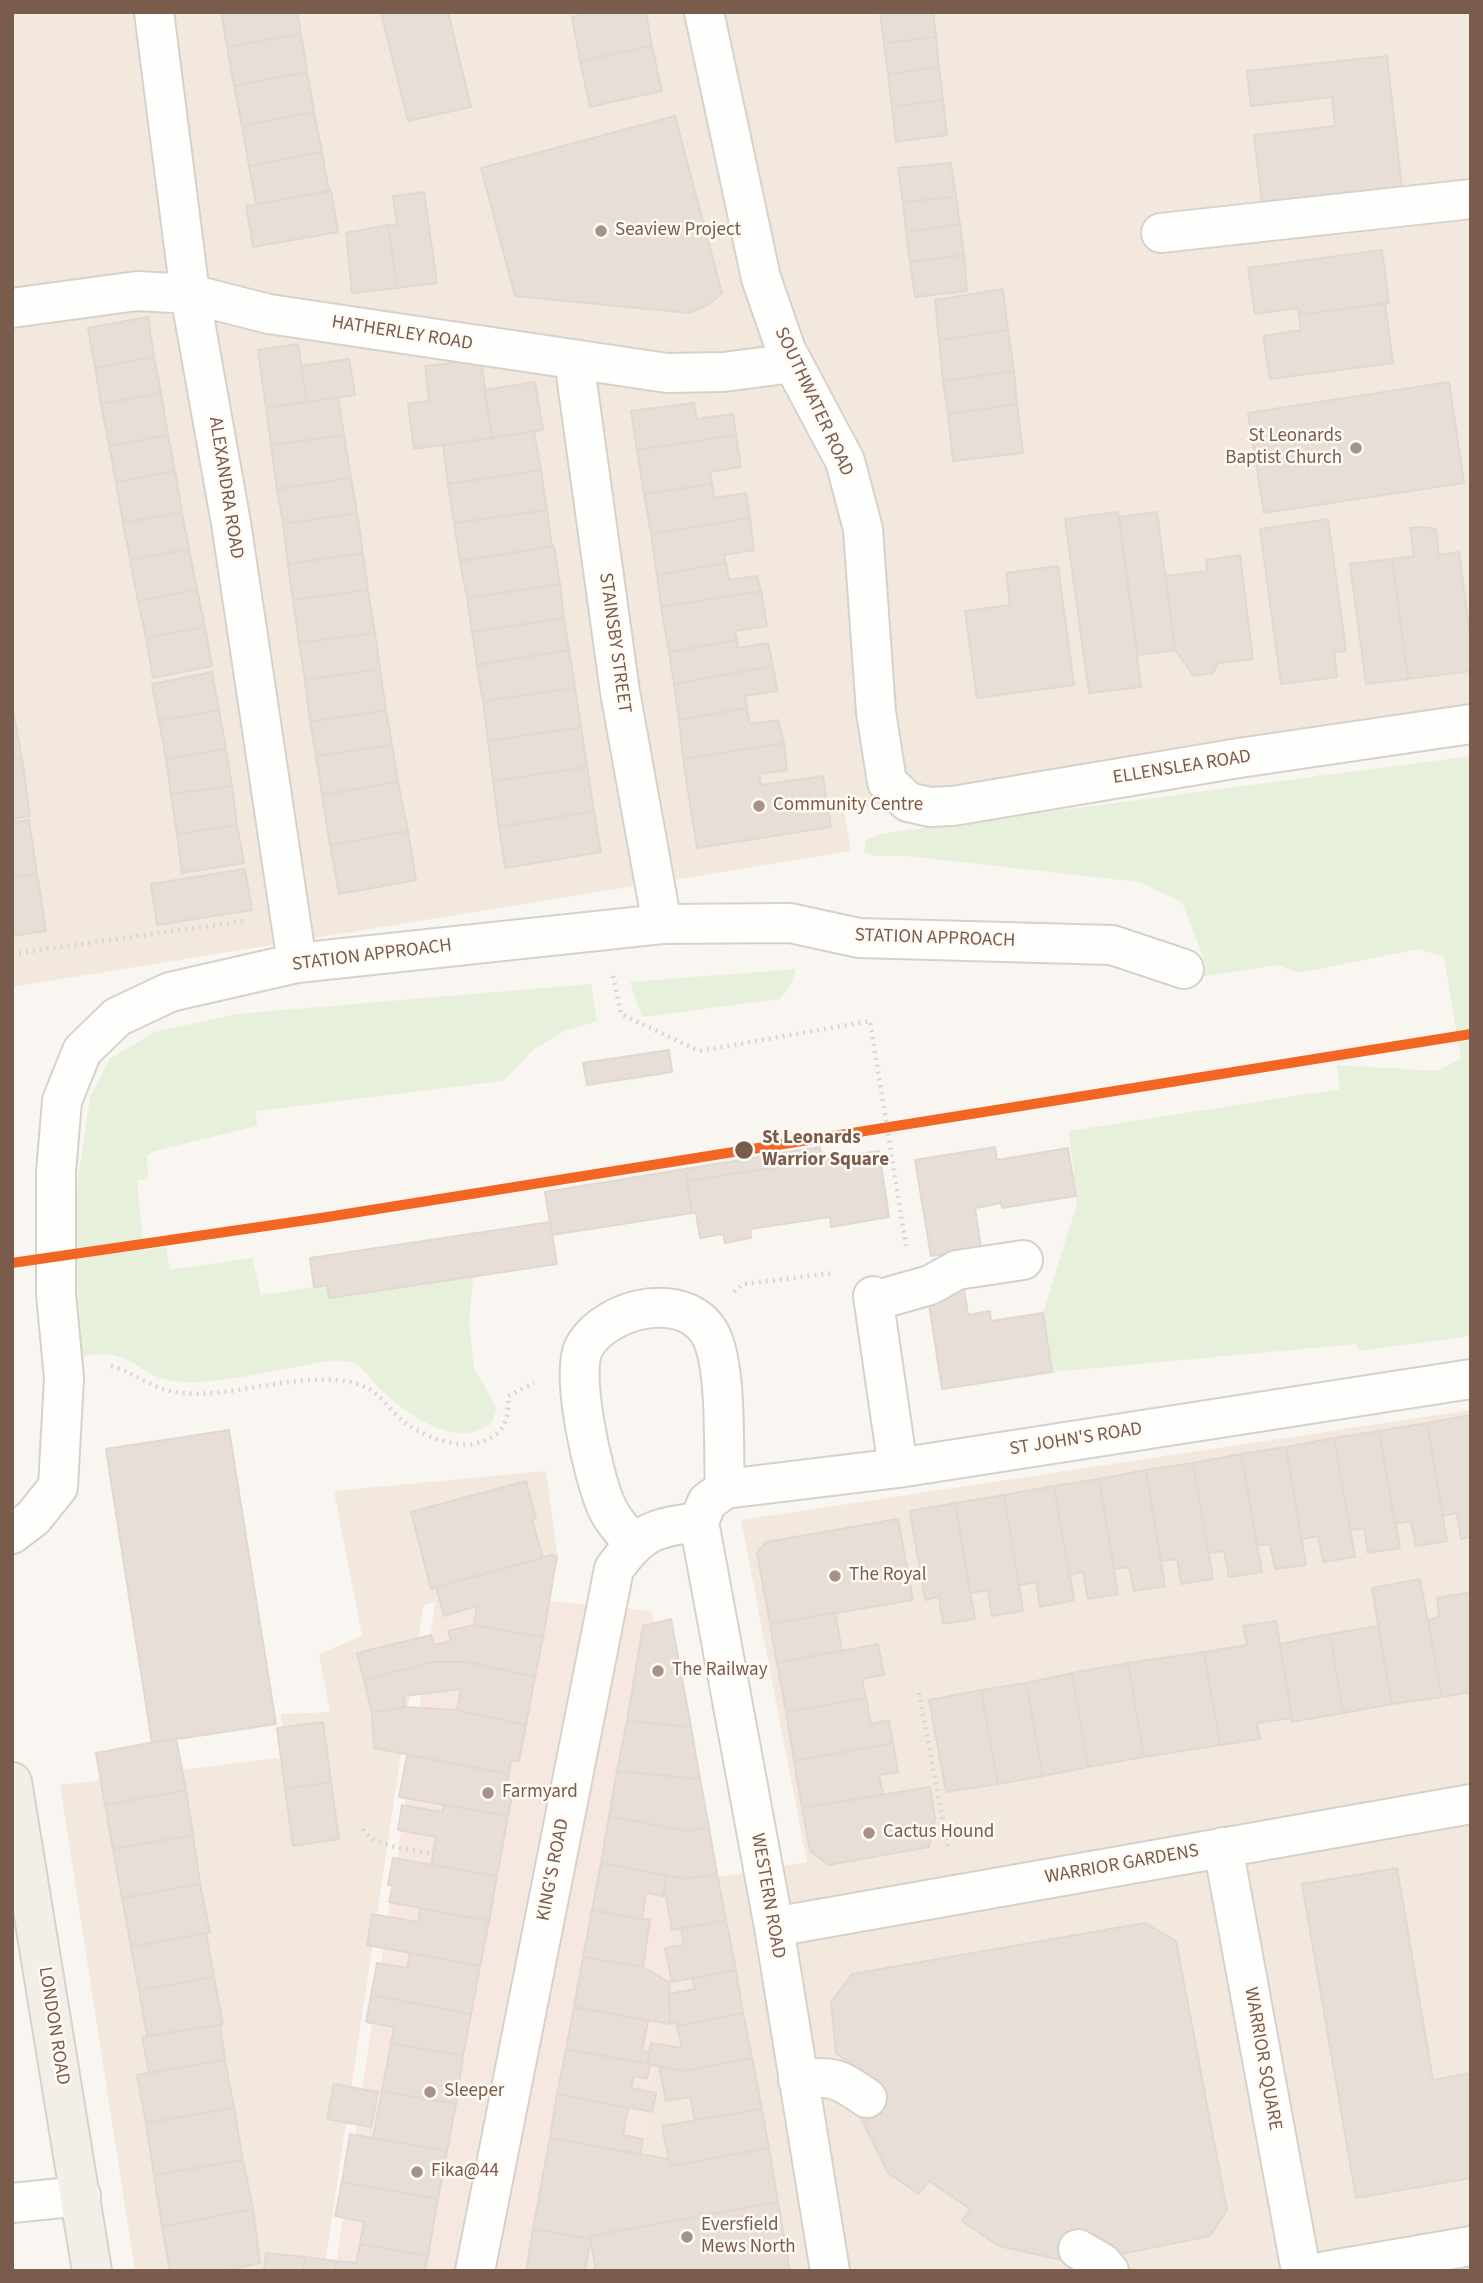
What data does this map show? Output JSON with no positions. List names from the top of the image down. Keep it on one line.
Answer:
{"streets":{"main road":["LONDON ROAD"],"street":["HATHERLEY ROAD","SOUTHWATER ROAD","ALEXANDRA ROAD","STAINSBY STREET","ELLENSLEA ROAD","STATION APPROACH","ST JOHN'S ROAD","WARRIOR GARDENS","KING'S ROAD","WESTERN ROAD","WARRIOR SQUARE"]},"crossings":[["HATHERLEY ROAD","SOUTHWATER ROAD"],["HATHERLEY ROAD","ALEXANDRA ROAD"],["HATHERLEY ROAD","STAINSBY STREET"],["SOUTHWATER ROAD","ELLENSLEA ROAD"],["ALEXANDRA ROAD","STATION APPROACH"],["STAINSBY STREET","STATION APPROACH"],["WARRIOR GARDENS","WESTERN ROAD"],["WARRIOR GARDENS","WARRIOR SQUARE"],["KING'S ROAD","WESTERN ROAD"]],"places":["Seaview Project","St Leonards Baptist Church","Community Centre","St Leonards Warrior Square","The Royal","The Railway","Farmyard","Cactus Hound","Sleeper","Fika@44","Eversfield Mews North"]}
